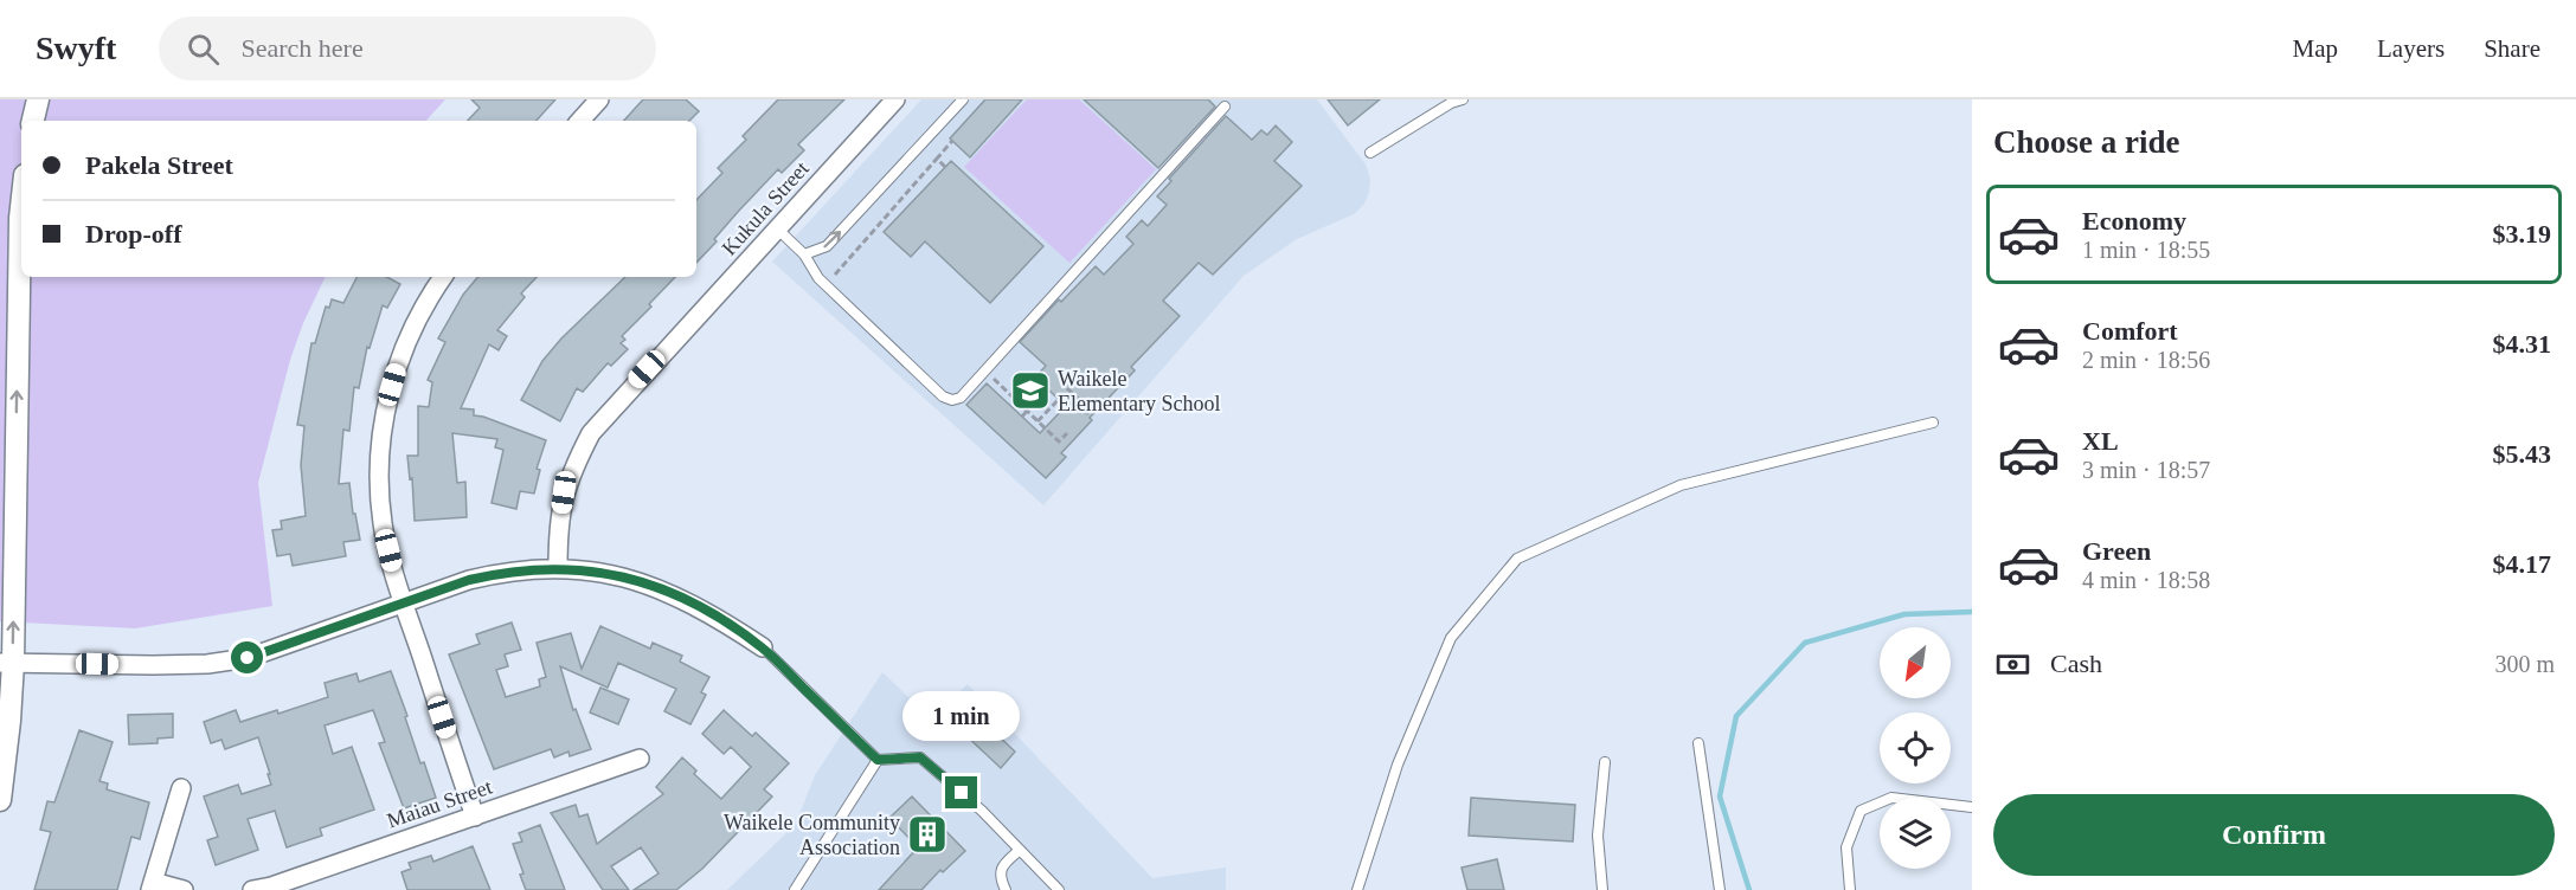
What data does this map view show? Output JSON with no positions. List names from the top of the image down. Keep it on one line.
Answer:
{"streets":{"street":["Kukula Street","Maiau Street"]},"places":{"school or university":["Waikele Elementary School"],"building":["Waikele Community Association"]},"north":"bottom left","page":{"header":"Swyft","search":"Search here","nav":["Map","Layers","Share"],"heading":"Choose a ride","banner":["Pakela Street","Drop-off"],"list":[{"name":"Economy","note":"1 min · 18:55","value":"$3.19"},{"name":"Comfort","note":"2 min · 18:56","value":"$4.31"},{"name":"XL","note":"3 min · 18:57","value":"$5.43"},{"name":"Green","note":"4 min · 18:58","value":"$4.17"}],"pay":["Cash","300 m"],"bubble":"1 min","buttons":"Confirm"}}
